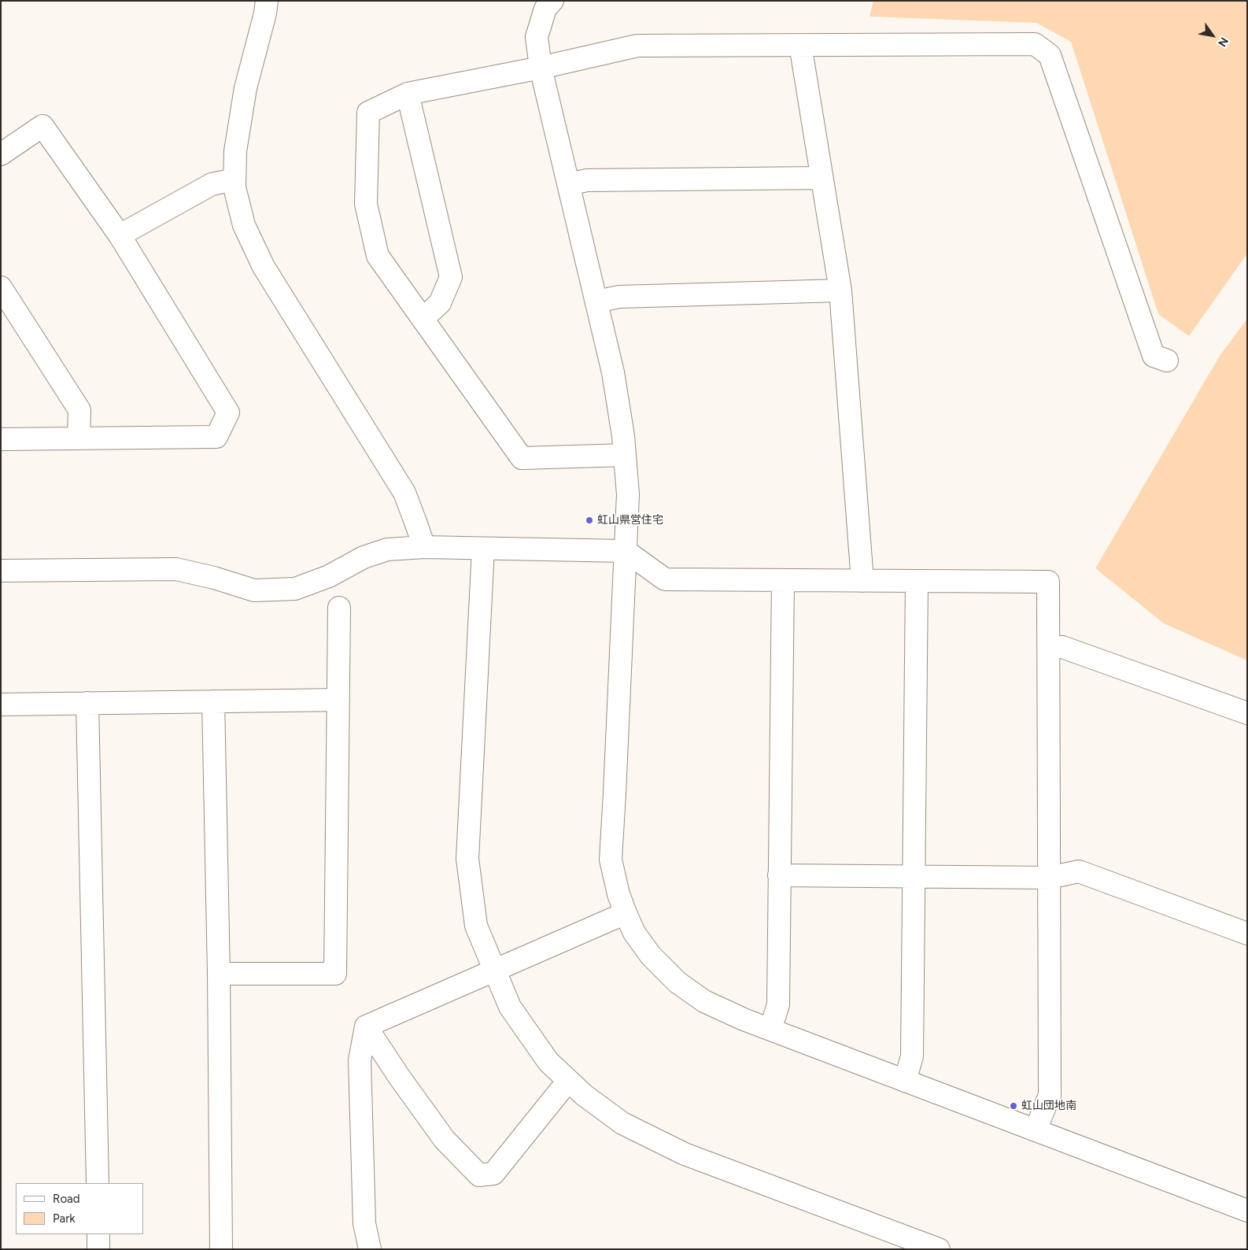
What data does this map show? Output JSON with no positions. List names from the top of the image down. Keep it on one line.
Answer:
{"places":["虹山県営住宅","虹山団地南"],"legend":["Road","Park"],"north":"bottom right"}
